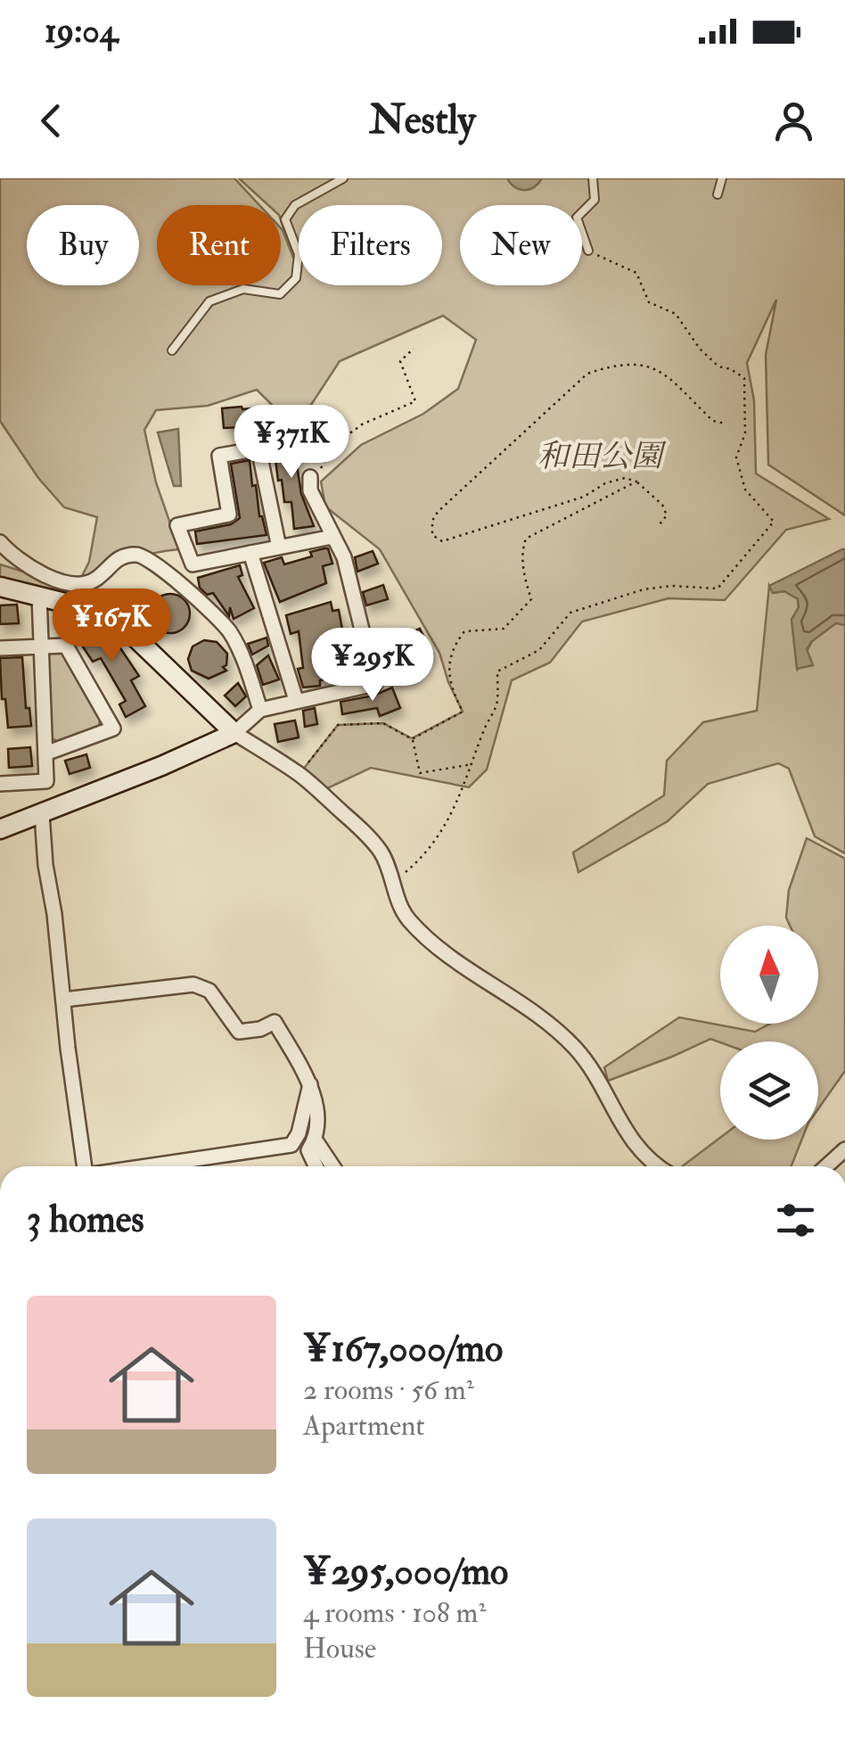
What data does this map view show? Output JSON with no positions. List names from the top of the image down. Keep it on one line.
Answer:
{"parks":["和田公園"],"north":"top","page":{"status":"19:04","header":"Nestly","chip":["Buy","Rent","Filters","New"],"price":["¥371K","¥167K","¥295K"],"heading":"3 homes","list":[{"name":"¥167,000/mo","note":"2 rooms · 56 m² · Apartment"},{"name":"¥295,000/mo","note":"4 rooms · 108 m² · House"}]}}
